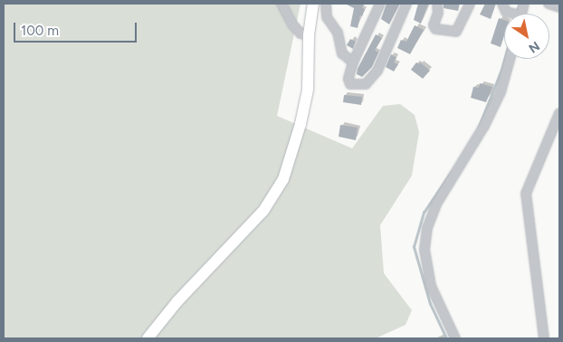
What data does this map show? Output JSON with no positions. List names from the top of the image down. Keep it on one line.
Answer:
{"scale_bar":"100 m","north":"bottom right"}
